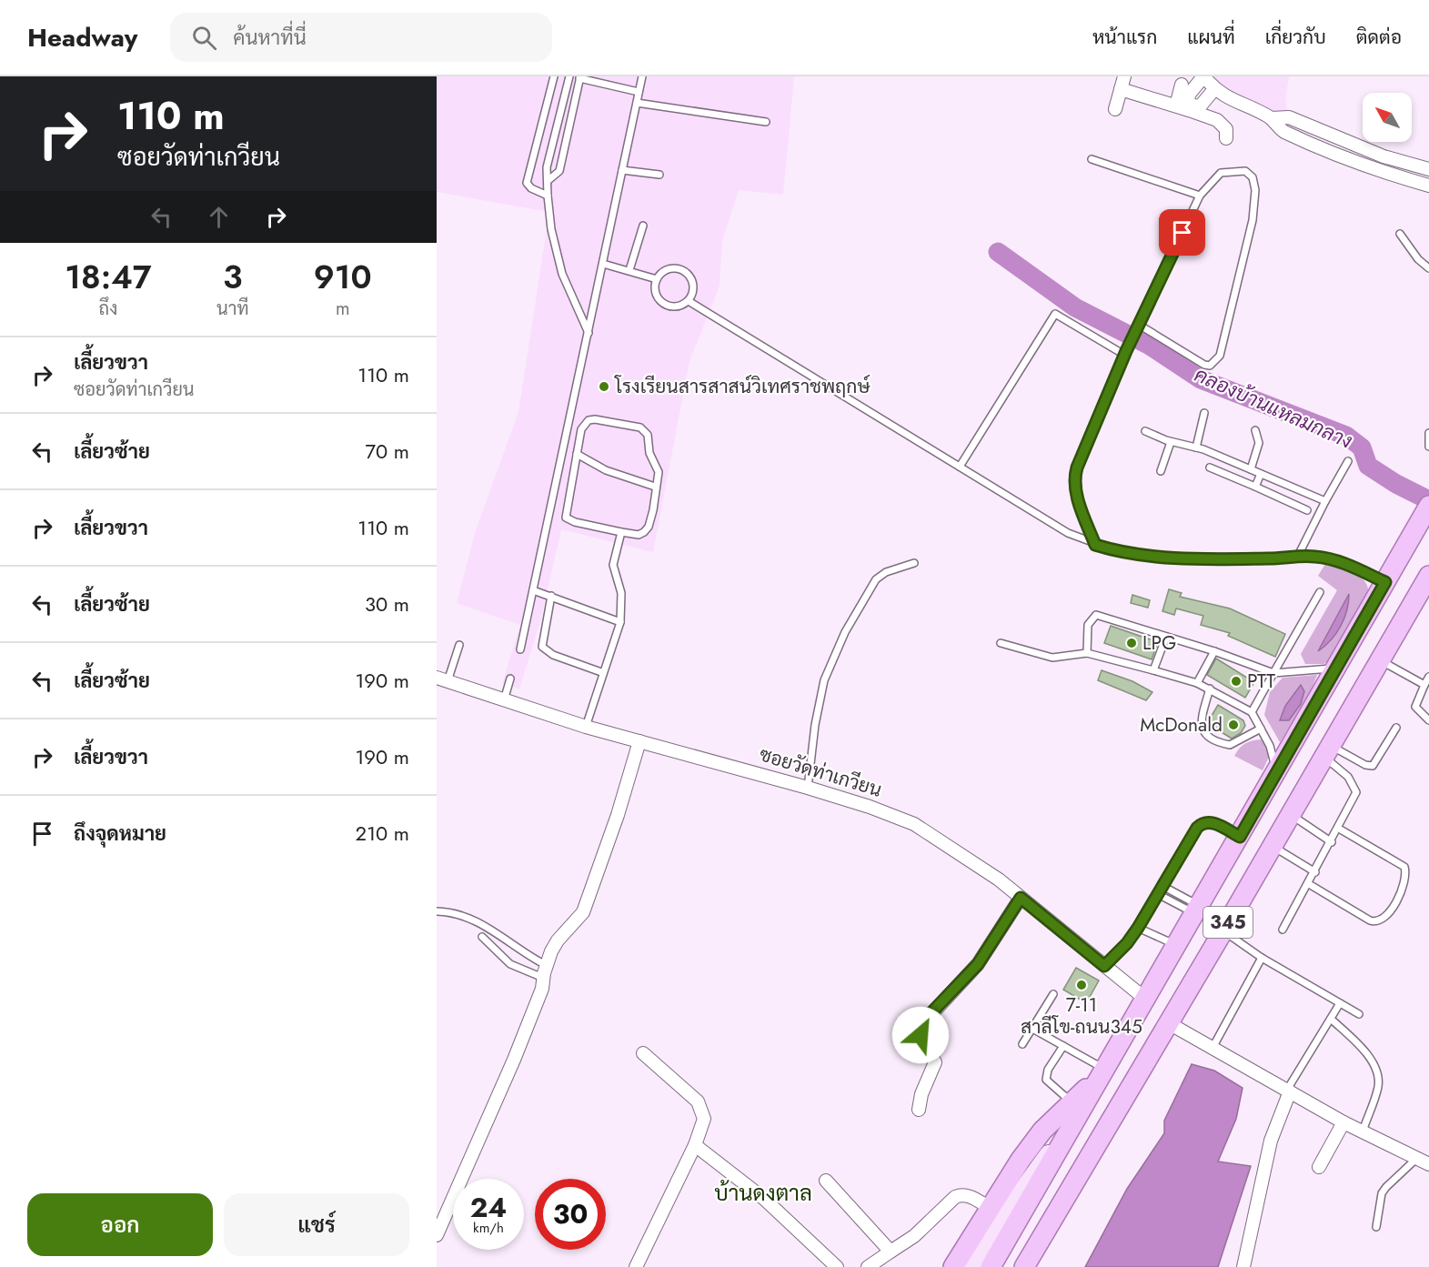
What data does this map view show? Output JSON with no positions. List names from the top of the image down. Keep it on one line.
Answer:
{"streets":{"main road":["345"],"street":["ซอยวัดท่าเกวียน"]},"crossings":[["ซอยวัดท่าเกวียน","345"]],"districts":["บ้านดงตาล"],"water":["คลองบ้านแหลมกลาง"],"places":["โรงเรียนสารสาสน์วิเทศราชพฤกษ์","LPG","PTT","McDonald","7-11 สาลีโข-ถนน345"],"north":"top left","page":{"header":"Headway","search":"ค้นหาที่นี่","nav":["หน้าแรก","แผนที่","เกี่ยวกับ","ติดต่อ"],"turn":["110 m","ซอยวัดท่าเกวียน"],"eta":["18:47","ถึง","3","นาที","910","m"],"list":[{"name":"เลี้ยวขวา","note":"ซอยวัดท่าเกวียน","value":"110 m"},{"name":"เลี้ยวซ้าย","value":"70 m"},{"name":"เลี้ยวขวา","value":"110 m"},{"name":"เลี้ยวซ้าย","value":"30 m"},{"name":"เลี้ยวซ้าย","value":"190 m"},{"name":"เลี้ยวขวา","value":"190 m"},{"name":"ถึงจุดหมาย","value":"210 m"}],"speed":"24 km/h","limit":"30","buttons":["ออก","แชร์"]}}
